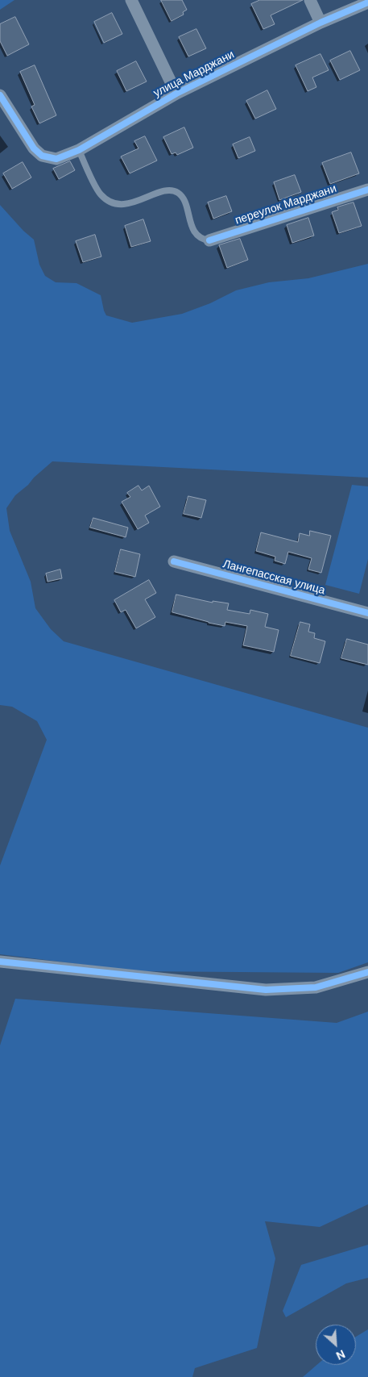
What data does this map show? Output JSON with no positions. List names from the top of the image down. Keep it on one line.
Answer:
{"streets":{"street":["улица Марджани","переулок Марджани","Лангепасская улица"]},"north":"bottom right"}
